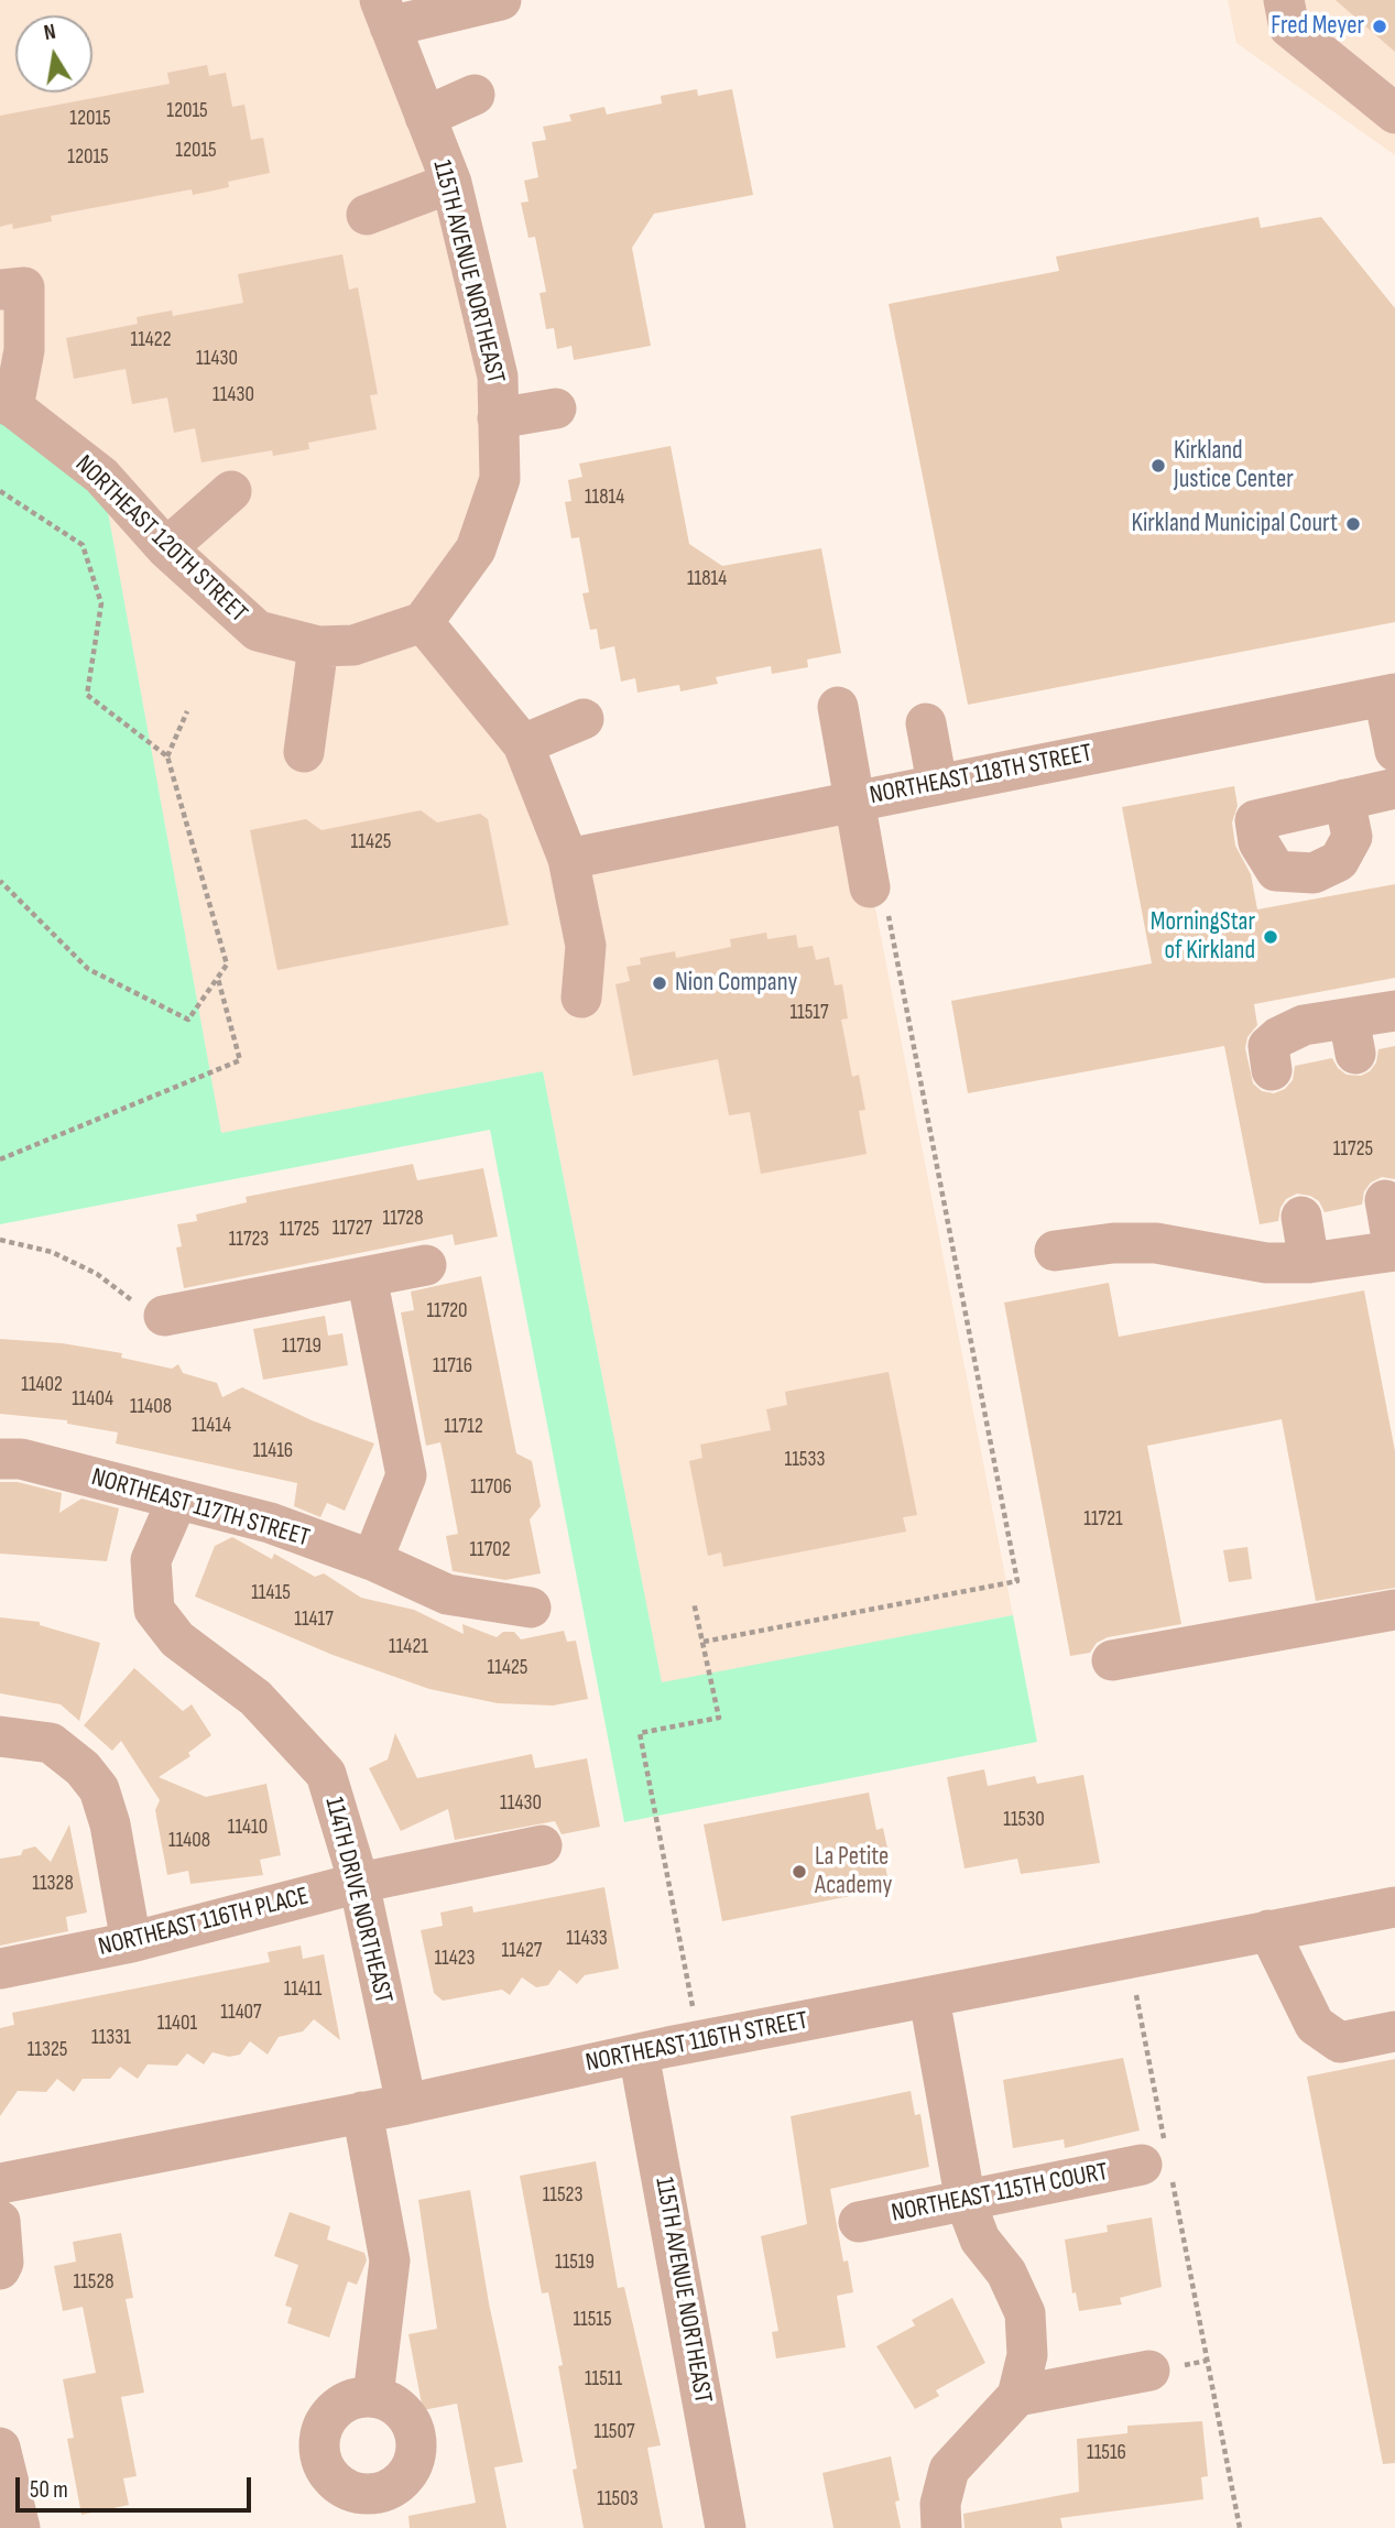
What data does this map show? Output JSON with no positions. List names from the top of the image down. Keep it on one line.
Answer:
{"streets":{"street":["115TH AVENUE NORTHEAST","NORTHEAST 120TH STREET","NORTHEAST 118TH STREET","NORTHEAST 117TH STREET","114TH DRIVE NORTHEAST","NORTHEAST 116TH PLACE","NORTHEAST 116TH STREET","NORTHEAST 115TH COURT"]},"crossings":[["115TH AVENUE NORTHEAST","NORTHEAST 120TH STREET"],["115TH AVENUE NORTHEAST","NORTHEAST 116TH STREET"],["NORTHEAST 117TH STREET","114TH DRIVE NORTHEAST"],["114TH DRIVE NORTHEAST","NORTHEAST 116TH PLACE"],["114TH DRIVE NORTHEAST","NORTHEAST 116TH STREET"]],"places":["Fred Meyer","Kirkland Justice Center","Kirkland Municipal Court","MorningStar of Kirkland","Nion Company","La Petite Academy"],"house_numbers":["12015","12015","12015","12015","11422","11430","11430","11814","11814","11425","11517","11725","11728","11727","11725","11723","11720","11719","11716","11402","11404","11408","11414","11712","11416","11533","11706","11721","11702","11415","11417","11421","11425","11430","11530","11410","11408","11328","11433","11427","11423","11411","11407","11401","11331","11325","11523","11519","11528","11515","11511","11507","11516","11503"],"scale_bar":"50 m","north":"top"}
